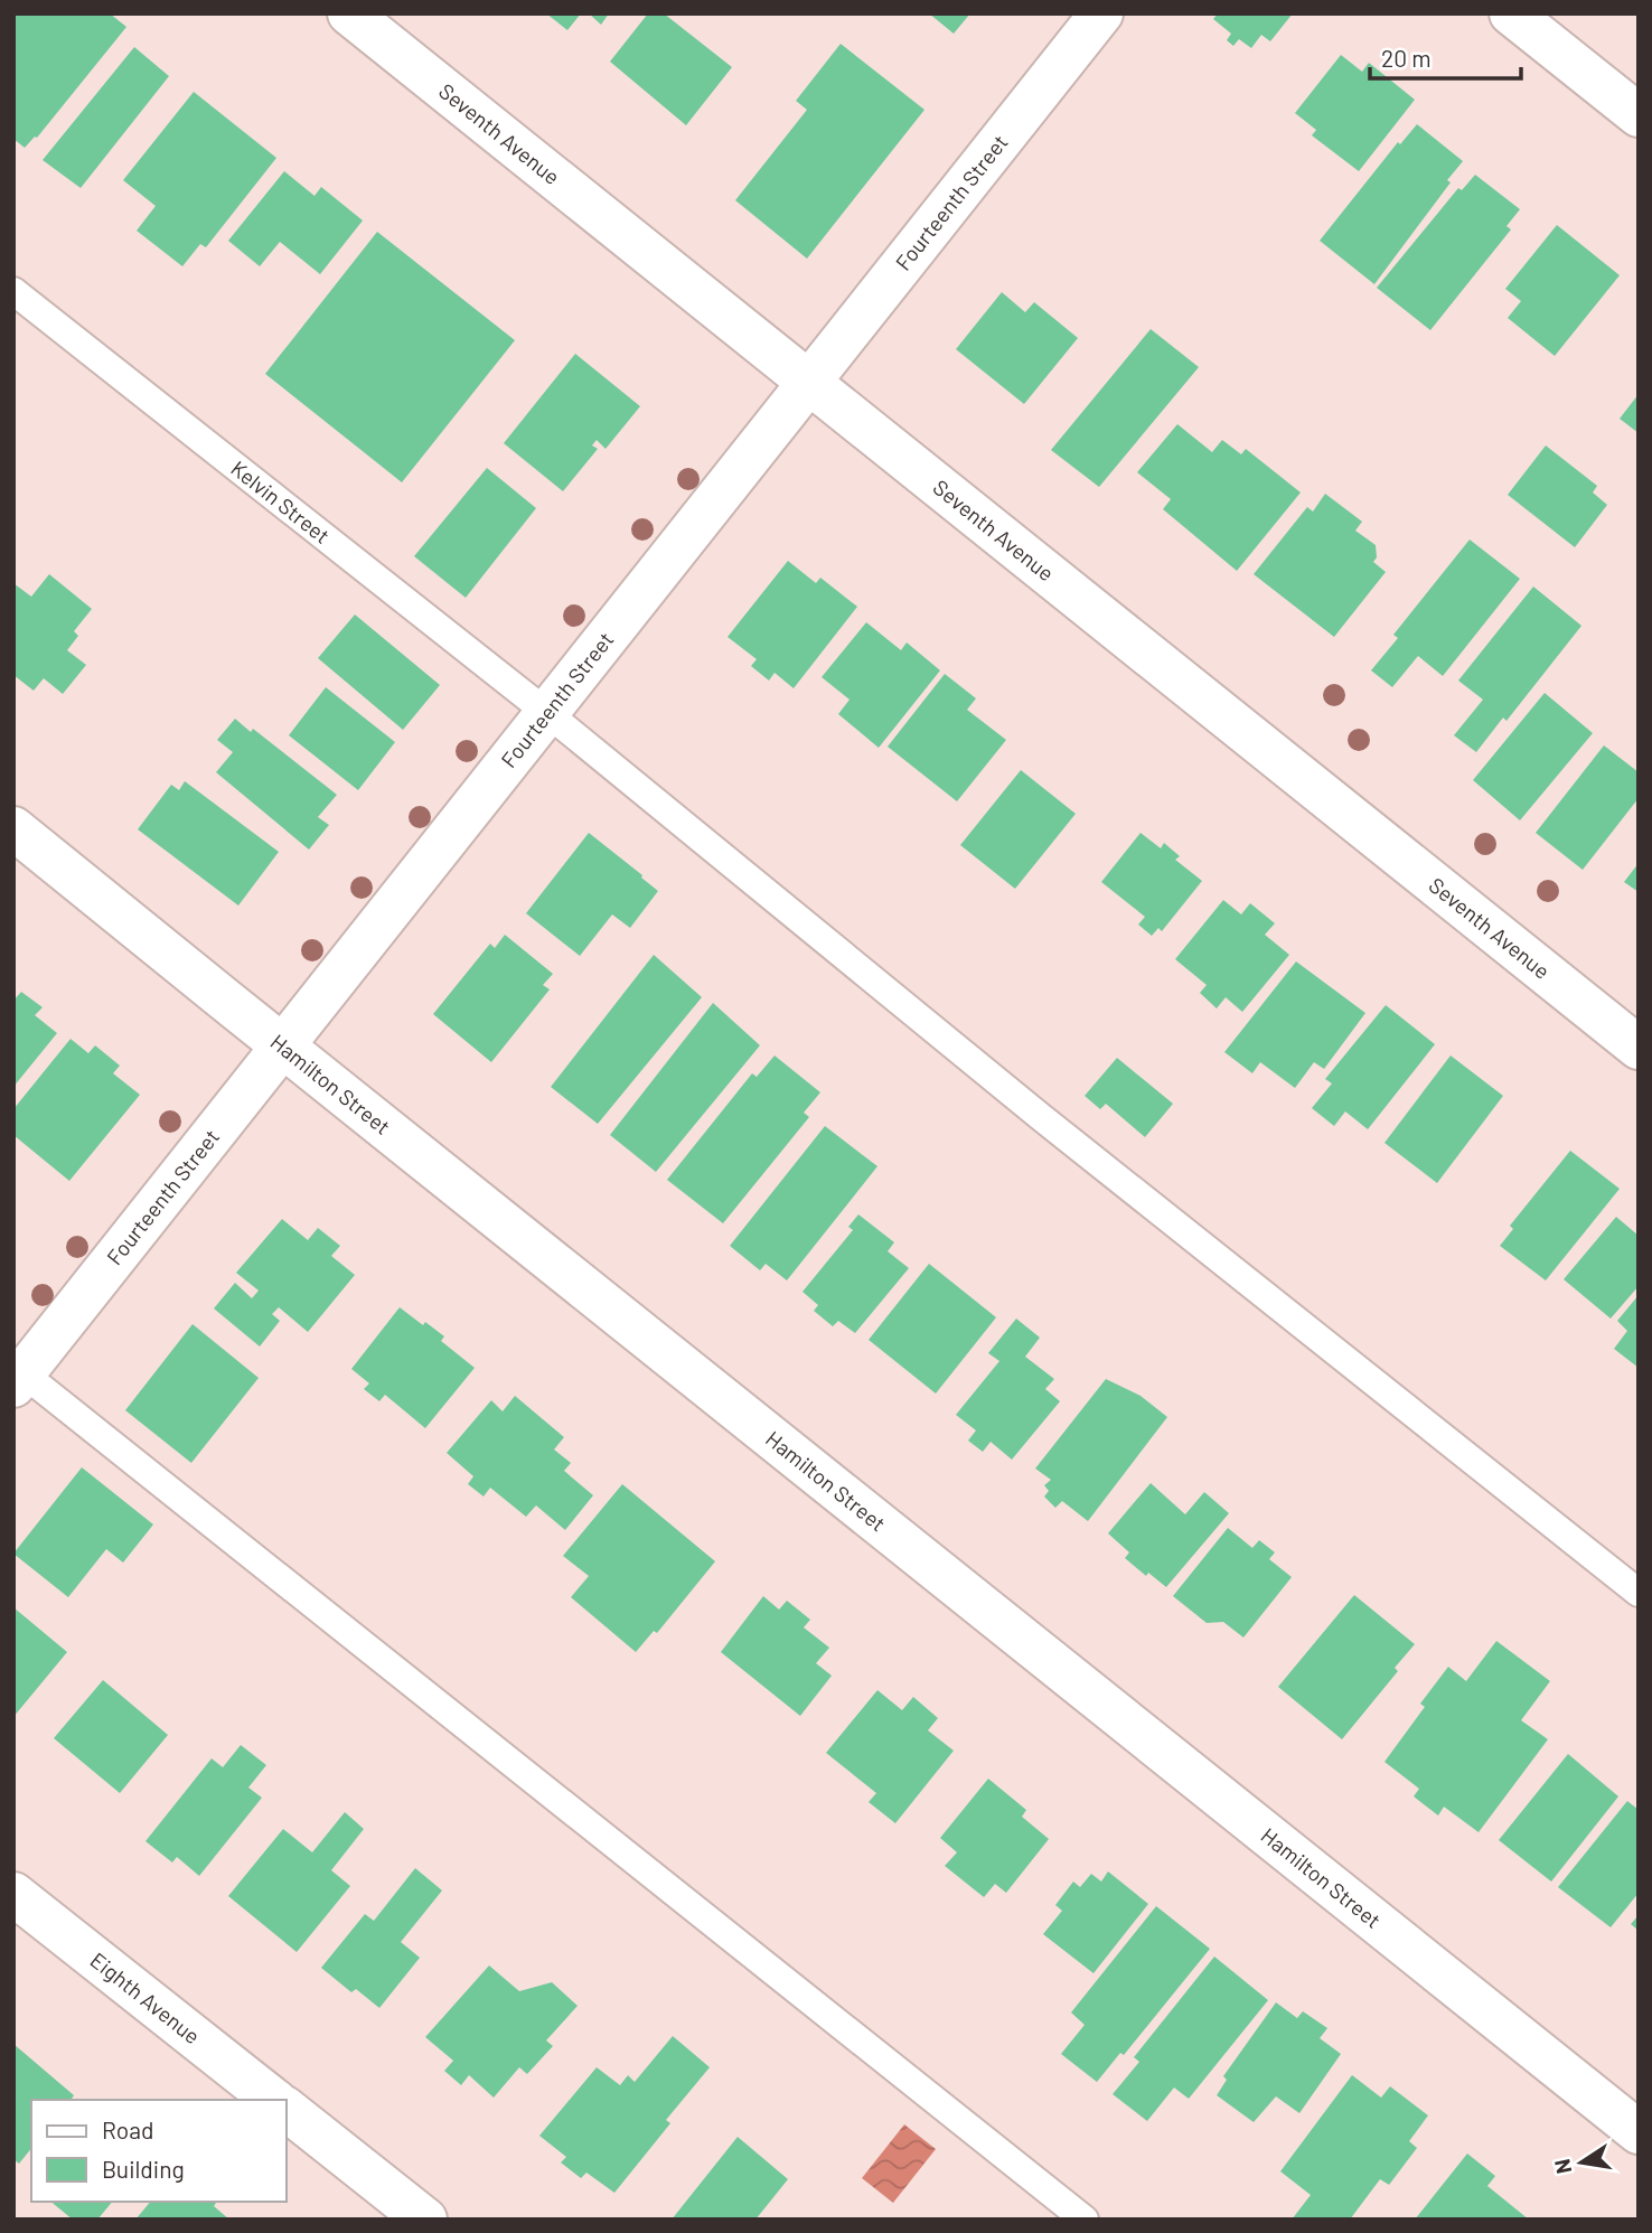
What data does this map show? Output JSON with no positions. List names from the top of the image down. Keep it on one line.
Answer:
{"streets":{"street":["Seventh Avenue","Fourteenth Street","Hamilton Street","Eighth Avenue"],"lane":["Kelvin Street"]},"crossings":[["Seventh Avenue","Fourteenth Street"],["Fourteenth Street","Kelvin Street"],["Fourteenth Street","Hamilton Street"]],"legend":["Road","Building"],"scale_bar":"20 m","north":"left"}
